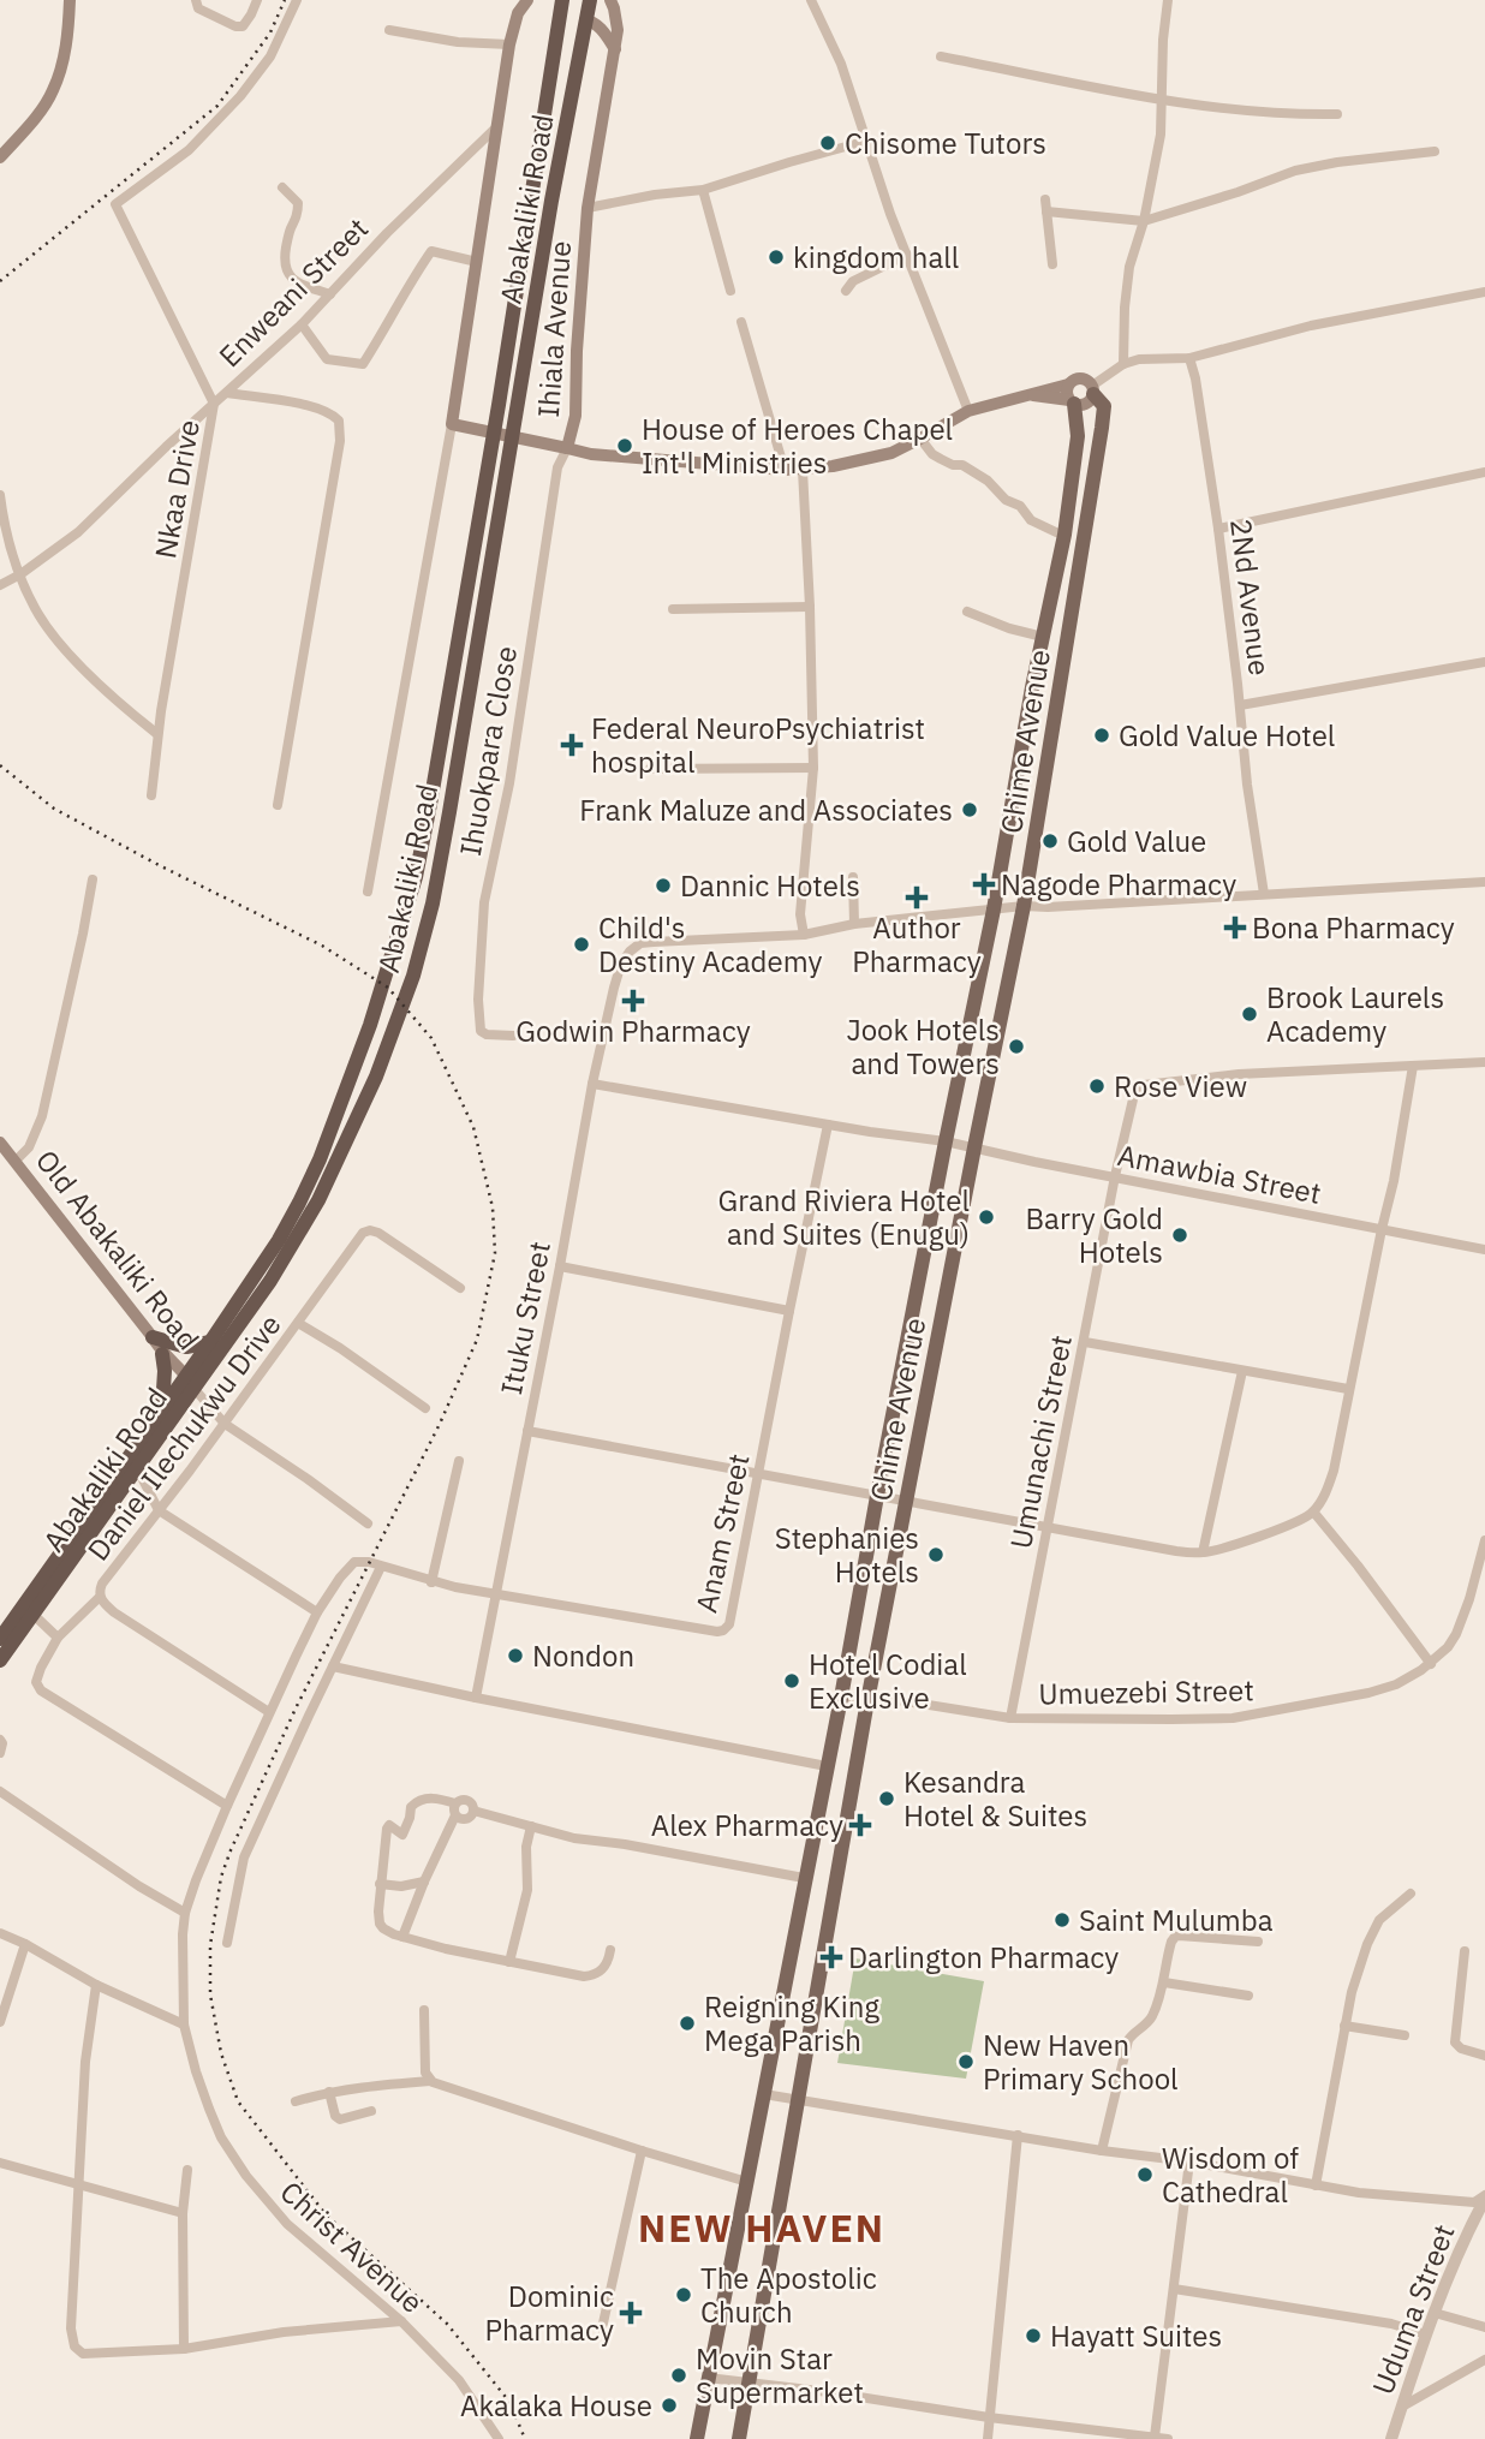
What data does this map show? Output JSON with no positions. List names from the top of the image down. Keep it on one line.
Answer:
{"streets":{"highway":["Abakaliki Road"],"main road":["Ihiala Avenue","Chime Avenue","Old Abakaliki Road"],"street":["Enweani Street","Nkaa Drive","2Nd Avenue","Ihuokpara Close","Amawbia Street","Ituku Street","Daniel Ilechukwu Drive","Umunachi Street","Anam Street","Umuezebi Street","Christ Avenue","Uduma Street"]},"crossings":[["Abakaliki Road","Old Abakaliki Road"],["Enweani Street","Nkaa Drive"],["Ihiala Avenue","Chime Avenue"],["Ihiala Avenue","Ihuokpara Close"],["Chime Avenue","Amawbia Street"],["Chime Avenue","Umuezebi Street"],["Amawbia Street","Ituku Street"],["Amawbia Street","Umunachi Street"],["Amawbia Street","Anam Street"],["Ituku Street","Anam Street"],["Daniel Ilechukwu Drive","Christ Avenue"],["Umunachi Street","Umuezebi Street"],["Anam Street","Christ Avenue"]],"districts":["NEW HAVEN"],"places":{"other":["Chisome Tutors","kingdom hall","House of Heroes Chapel Int'l Ministries","Gold Value Hotel","Frank Maluze and Associates","Gold Value","Dannic Hotels","Child's Destiny Academy","Brook Laurels Academy","Jook Hotels and Towers","Rose View","Grand Riviera Hotel and Suites (Enugu)","Barry Gold Hotels","Stephanies Hotels","Nondon","Hotel Codial Exclusive","Kesandra Hotel & Suites","Saint Mulumba","Reigning King Mega Parish","New Haven Primary School","Wisdom of Cathedral","The Apostolic Church","Hayatt Suites","Movin Star Supermarket","Akalaka House"],"health":["Federal NeuroPsychiatrist hospital","Nagode Pharmacy","Author Pharmacy","Bona Pharmacy","Godwin Pharmacy","Alex Pharmacy","Darlington Pharmacy","Dominic Pharmacy"]}}
